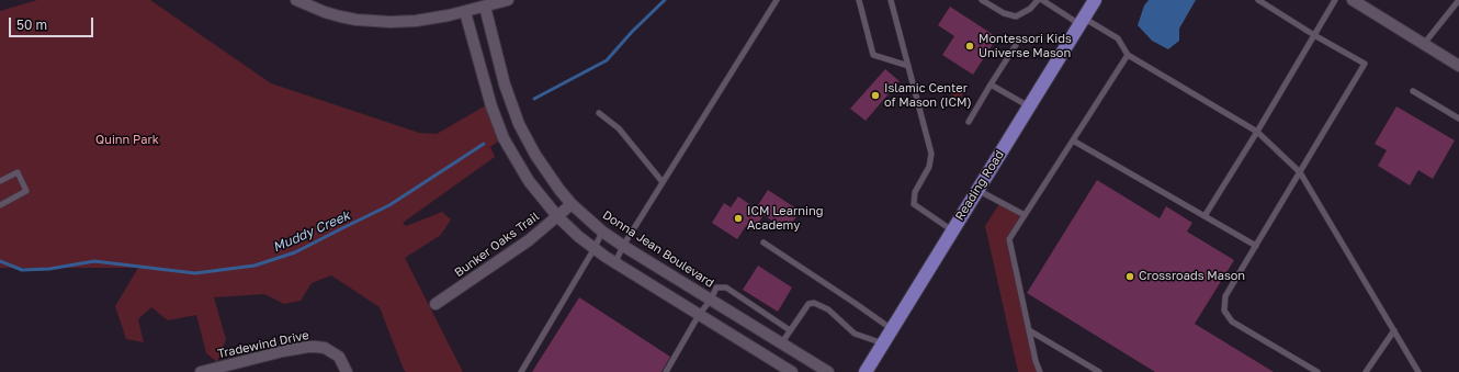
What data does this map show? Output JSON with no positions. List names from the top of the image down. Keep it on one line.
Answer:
{"streets":{"main road":["Reading Road"],"street":["Bunker Oaks Trail","Donna Jean Boulevard","Tradewind Drive"]},"crossings":[["Bunker Oaks Trail","Donna Jean Boulevard"]],"water":["Muddy Creek"],"parks":["Quinn Park"],"places":["Montessori Kids Universe Mason","Islamic Center of Mason (ICM)","ICM Learning Academy","Crossroads Mason"],"scale_bar":"50 m"}
